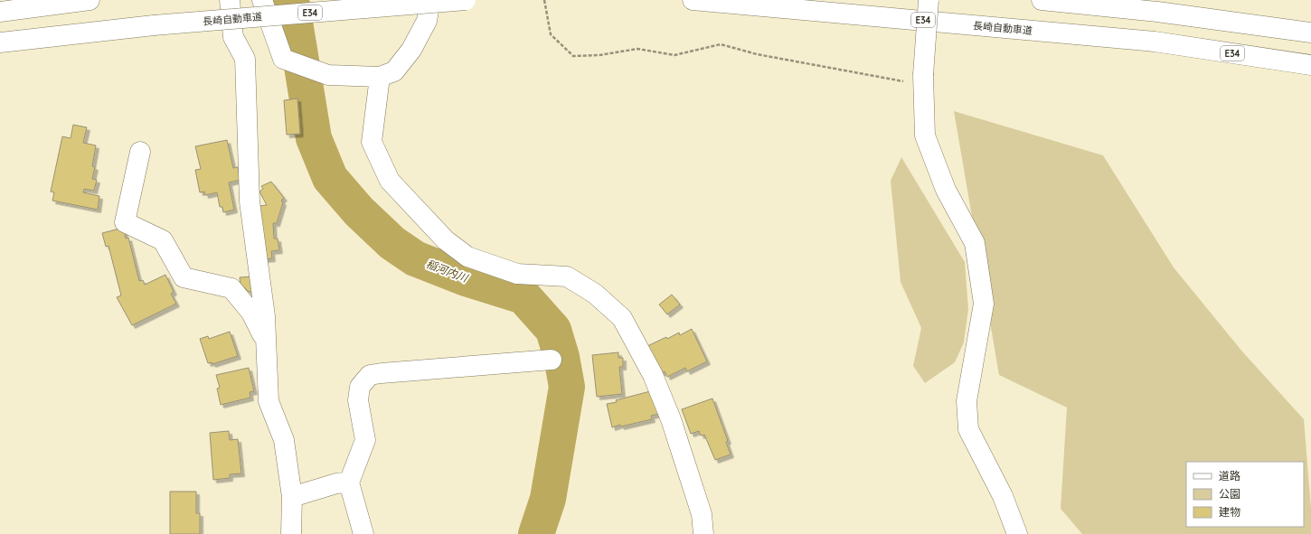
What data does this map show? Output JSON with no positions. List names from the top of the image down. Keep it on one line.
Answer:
{"streets":{"main road":["E34","長崎自動車道"]},"water":["稲河内川"],"legend":["道路","公園","建物"]}
